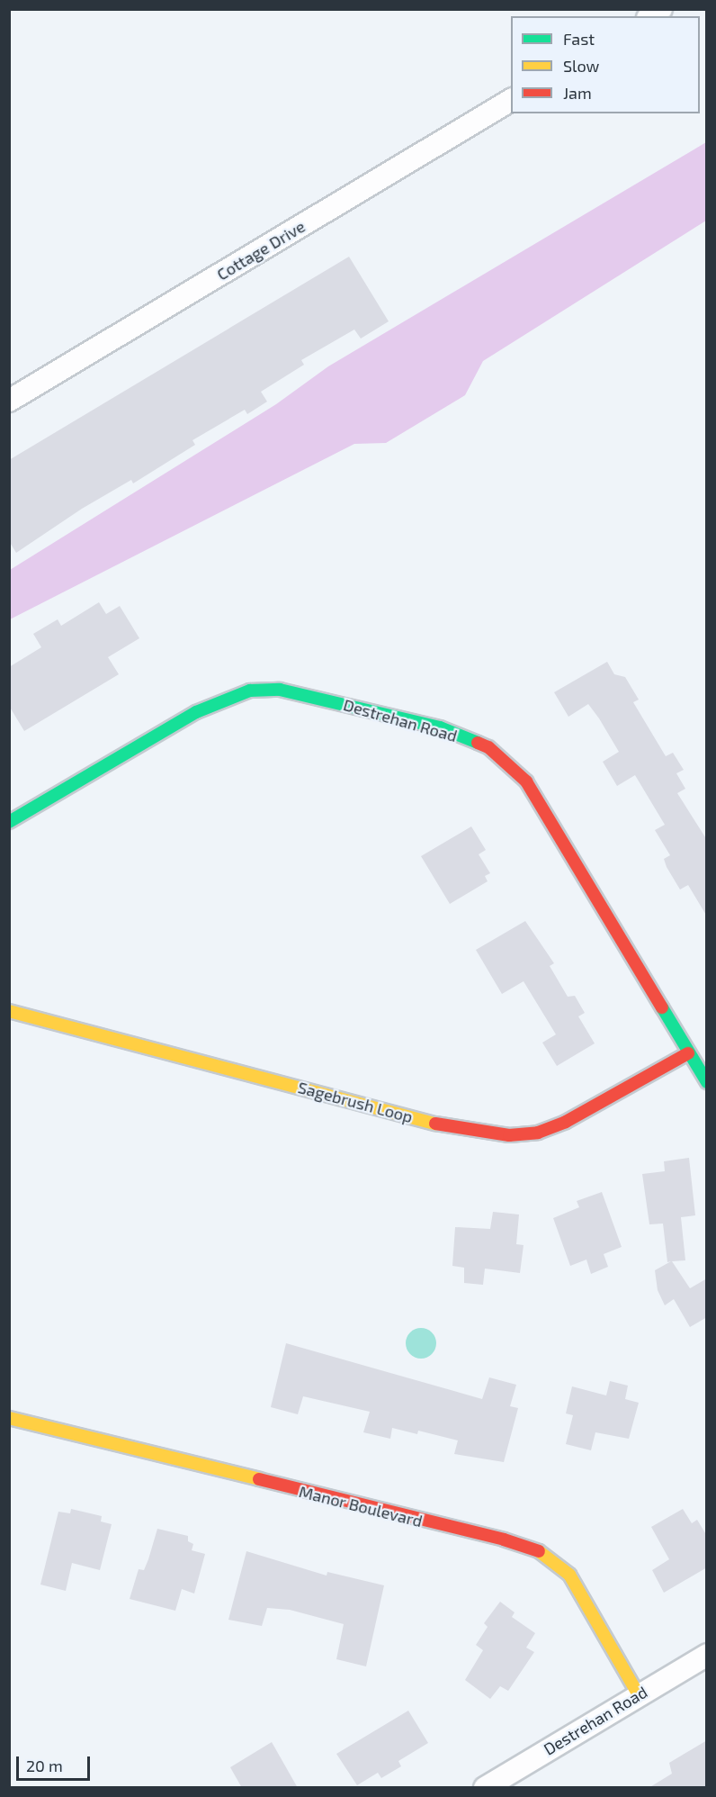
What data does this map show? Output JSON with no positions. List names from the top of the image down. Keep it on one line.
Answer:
{"streets":{"street":["Cottage Drive","Destrehan Road","Sagebrush Loop","Manor Boulevard"]},"crossings":[["Destrehan Road","Sagebrush Loop"],["Destrehan Road","Manor Boulevard"]],"legend":["Fast","Slow","Jam"],"scale_bar":"20 m"}
